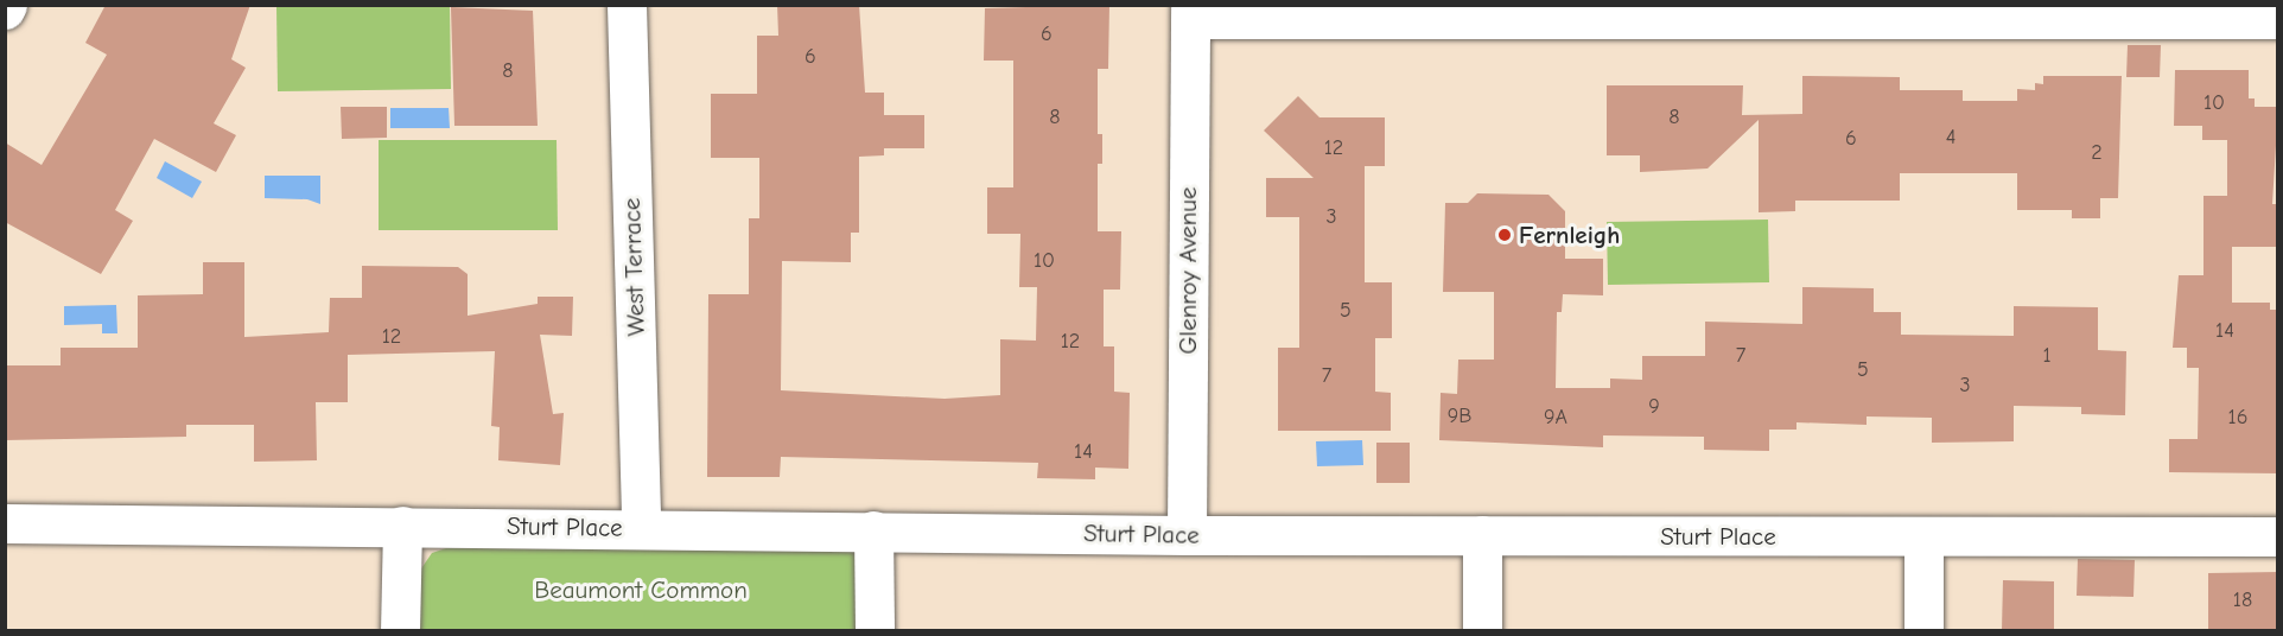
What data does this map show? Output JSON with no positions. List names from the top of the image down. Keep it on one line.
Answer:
{"streets":{"street":["West Terrace","Glenroy Avenue","Sturt Place"]},"crossings":[["West Terrace","Sturt Place"],["Glenroy Avenue","Sturt Place"]],"parks":["Beaumont Common"],"places":["Fernleigh"],"house_numbers":["6","6","8","10","8","8","4","6","12","2","3","10","5","14","12","12","7","1","5","7","3","9","9B","9A","16","14","18"]}
